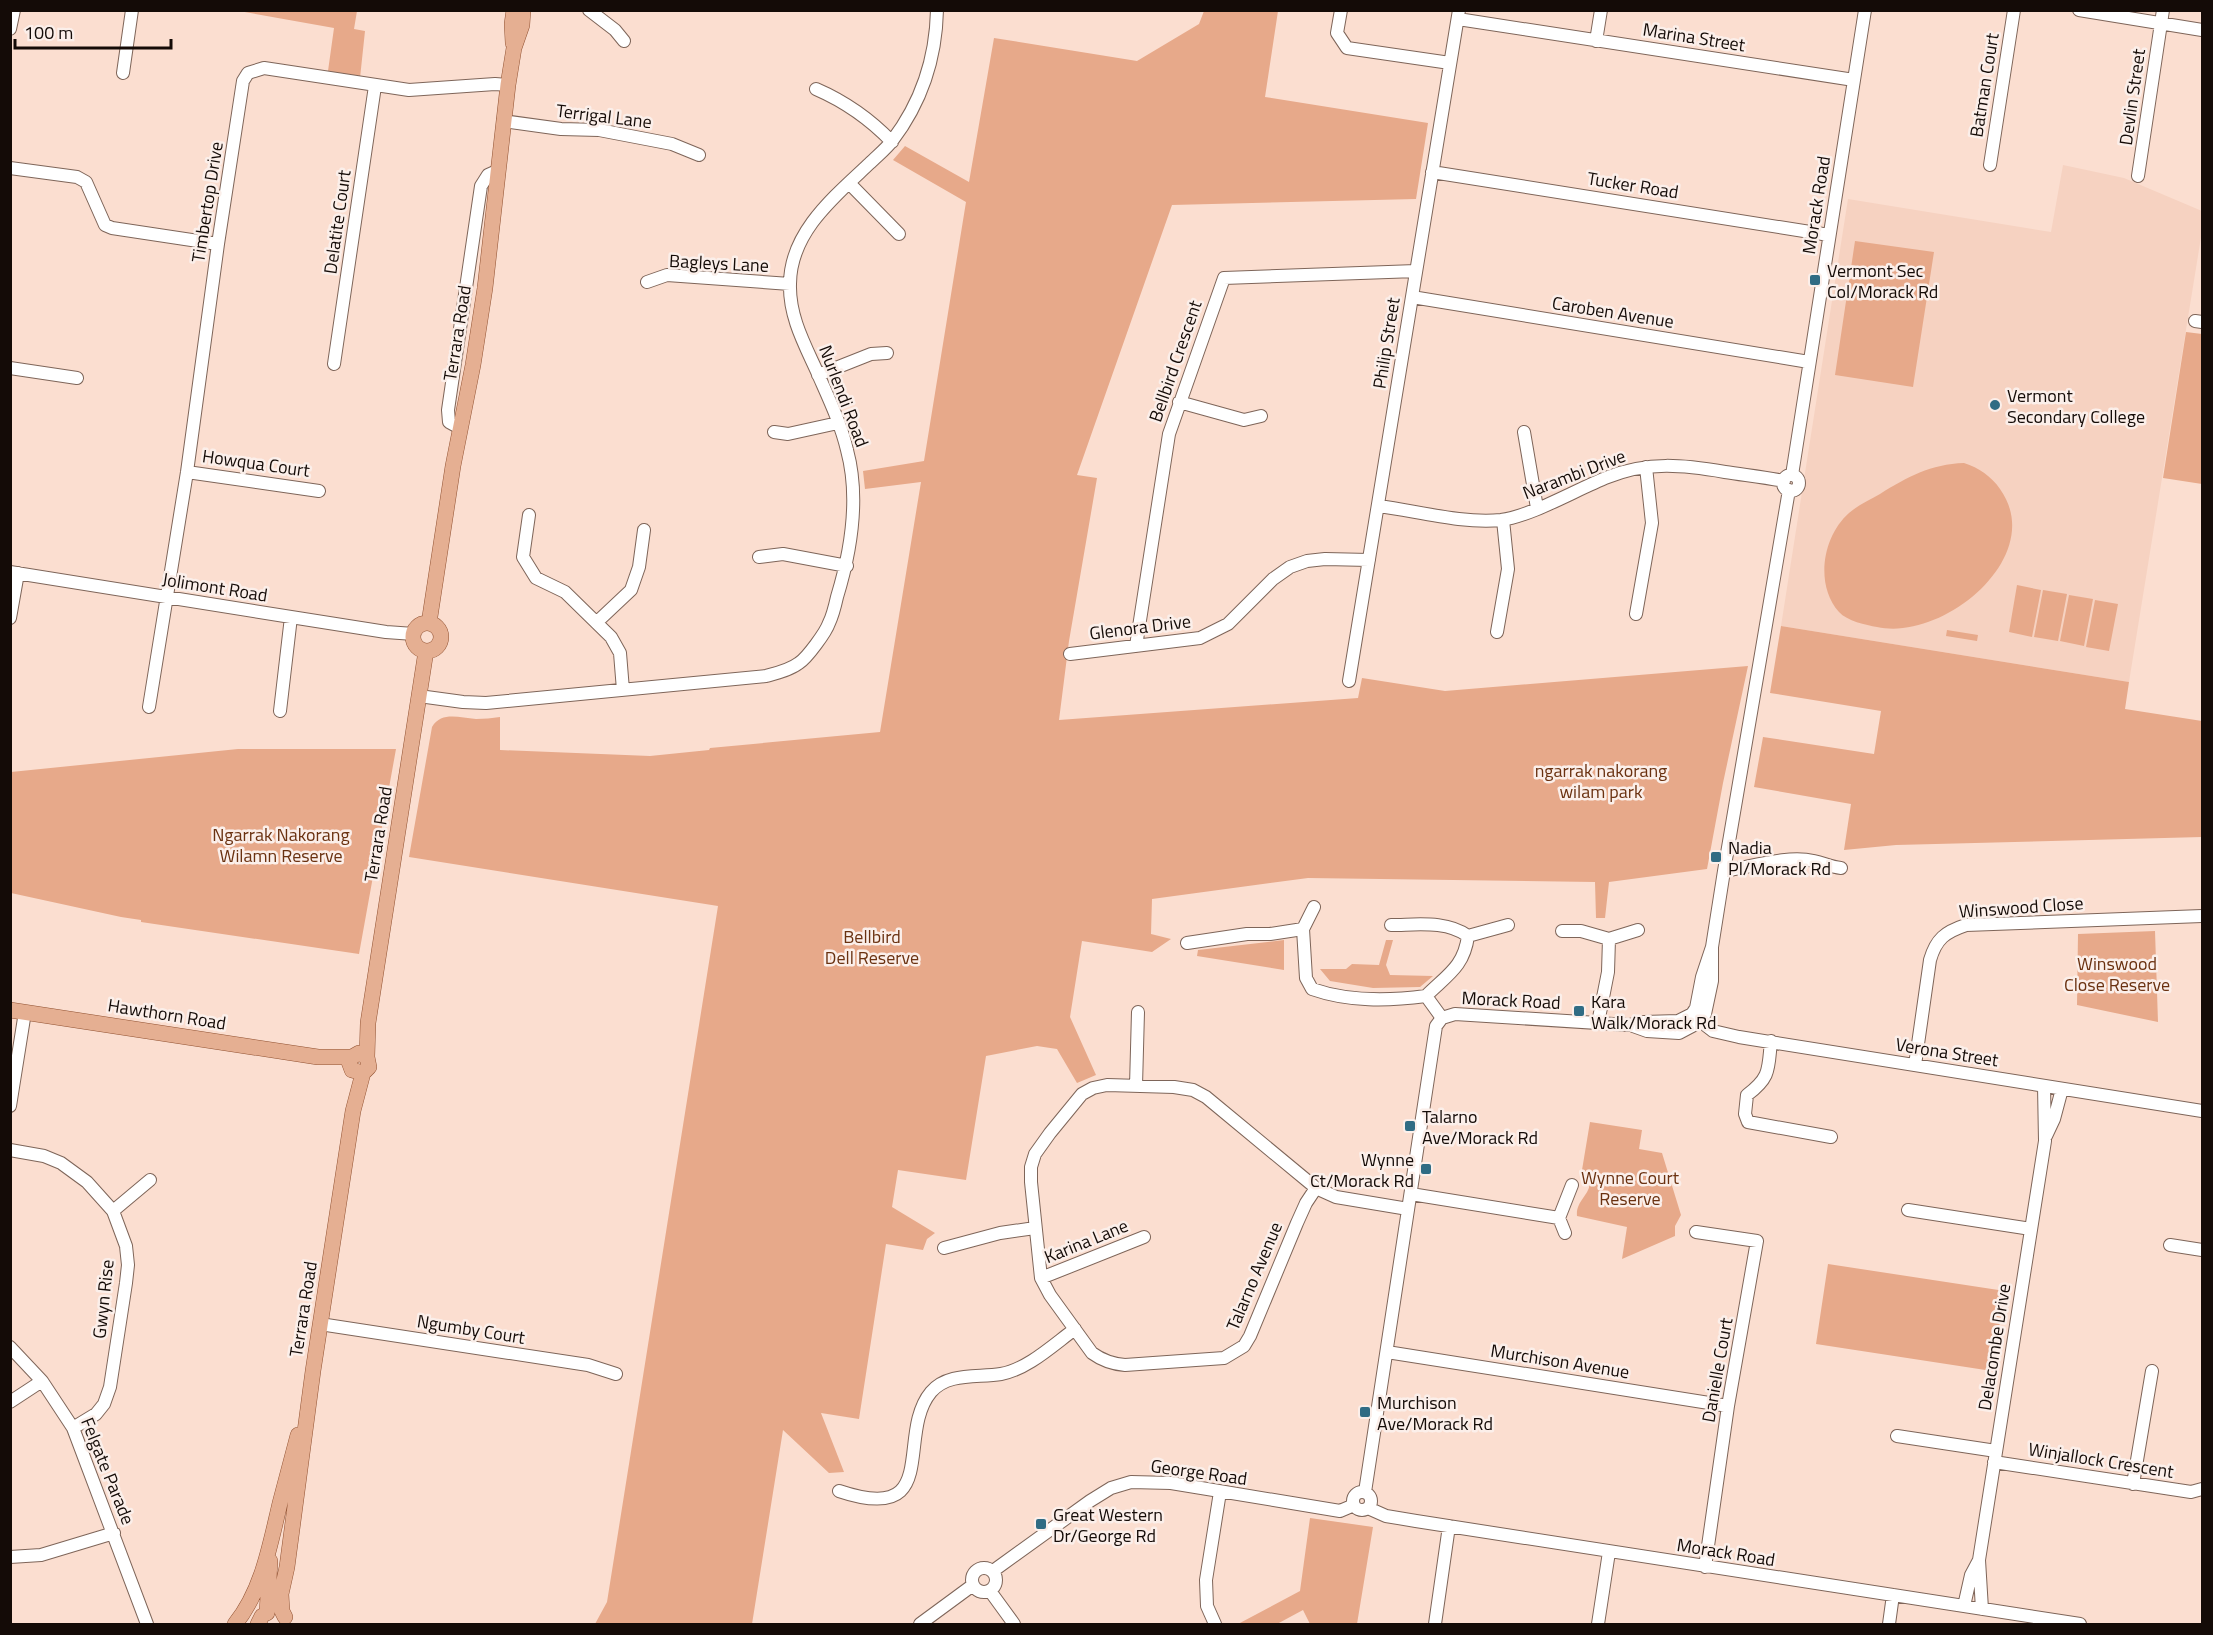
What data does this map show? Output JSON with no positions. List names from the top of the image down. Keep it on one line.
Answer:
{"streets":{"main road":["Terrara Road","Hawthorn Road"],"street":["Marina Street","Batman Court","Devlin Street","Terrigal Lane","Tucker Road","Timbertop Drive","Morack Road","Delatite Court","Bagleys Lane","Caroben Avenue","Philip Street","Bellbird Crescent","Nurlendi Road","Howqua Court","Narambi Drive","Jolimont Road","Glenora Drive","Winswood Close","Verona Street","Karina Lane","Talarno Avenue","Gwyn Rise","Ngumby Court","Delacombe Drive","Murchison Avenue","Danielle Court","Winjallock Crescent","Felgate Parade","George Road"]},"crossings":[["Marina Street","Morack Road"],["Marina Street","Philip Street"],["Terrigal Lane","Terrara Road"],["Tucker Road","Morack Road"],["Tucker Road","Philip Street"],["Timbertop Drive","Delatite Court"],["Timbertop Drive","Terrara Road"],["Timbertop Drive","Howqua Court"],["Timbertop Drive","Jolimont Road"],["Morack Road","Caroben Avenue"],["Morack Road","Narambi Drive"],["Morack Road","Verona Street"],["Morack Road","Talarno Avenue"],["Morack Road","Delacombe Drive"],["Morack Road","Murchison Avenue"],["Morack Road","Danielle Court"],["Morack Road","George Road"],["Bagleys Lane","Nurlendi Road"],["Caroben Avenue","Philip Street"],["Terrara Road","Nurlendi Road"],["Terrara Road","Jolimont Road"],["Terrara Road","Hawthorn Road"],["Terrara Road","Ngumby Court"],["Philip Street","Bellbird Crescent"],["Philip Street","Narambi Drive"],["Philip Street","Glenora Drive"],["Bellbird Crescent","Glenora Drive"],["Winswood Close","Verona Street"],["Verona Street","Delacombe Drive"],["Karina Lane","Talarno Avenue"],["Gwyn Rise","Felgate Parade"],["Delacombe Drive","Winjallock Crescent"],["Murchison Avenue","Danielle Court"]],"parks":["ngarrak nakorang wilam park","Ngarrak Nakorang Wilamn Reserve","Bellbird Dell Reserve","Winswood Close Reserve","Wynne Court Reserve"],"places":{"transit":["Vermont Sec Col/Morack Rd","Nadia Pl/Morack Rd","Kara Walk/Morack Rd","Talarno Ave/Morack Rd","Wynne Ct/Morack Rd","Murchison Ave/Morack Rd","Great Western Dr/George Rd"],"other":["Vermont Secondary College"]},"scale_bar":"100 m"}
